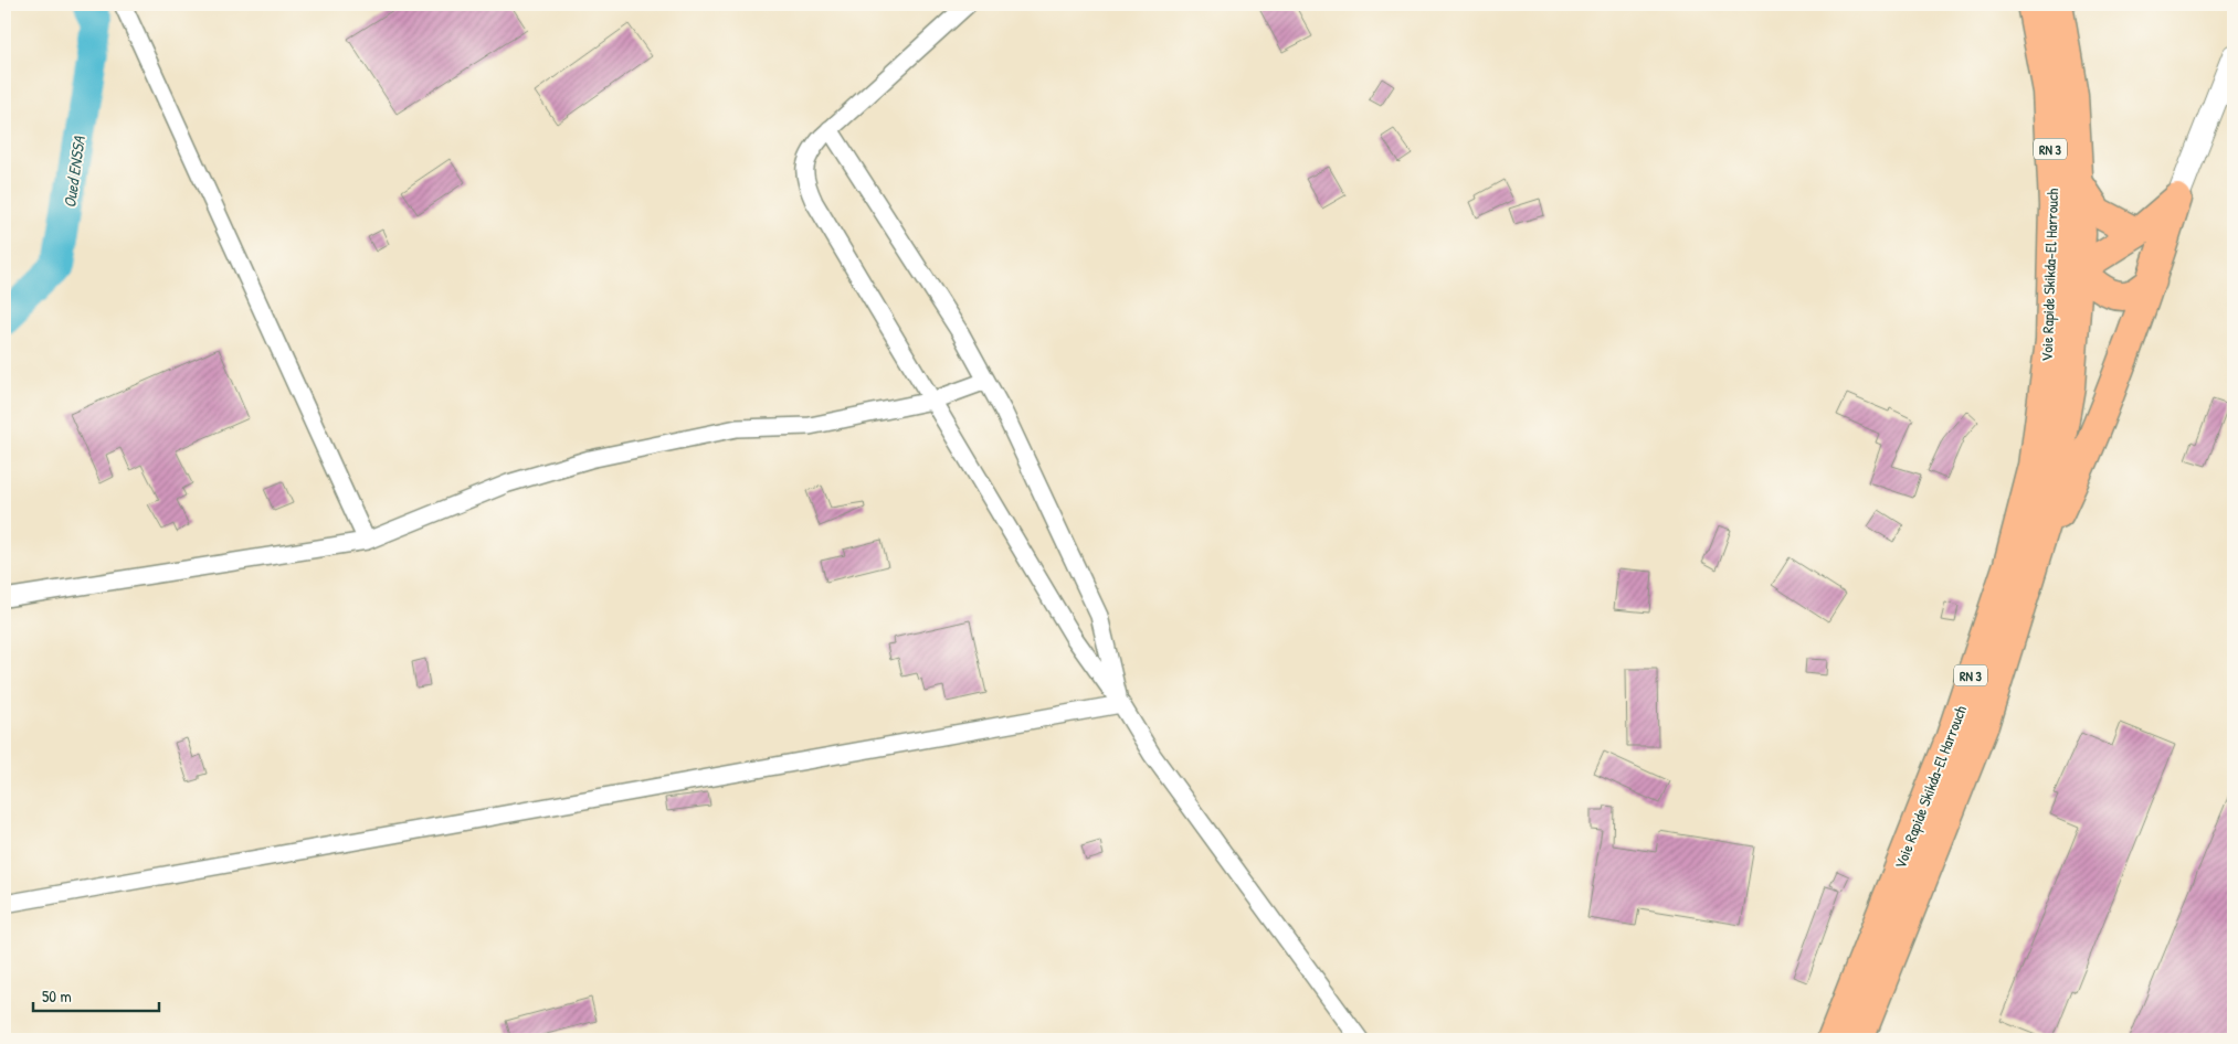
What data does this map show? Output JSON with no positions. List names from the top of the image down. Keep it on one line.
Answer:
{"streets":{"highway":["RN 3","Voie Rapide Skikda-El Harrouch"]},"water":["Oued ENSSA"],"scale_bar":"50 m"}
